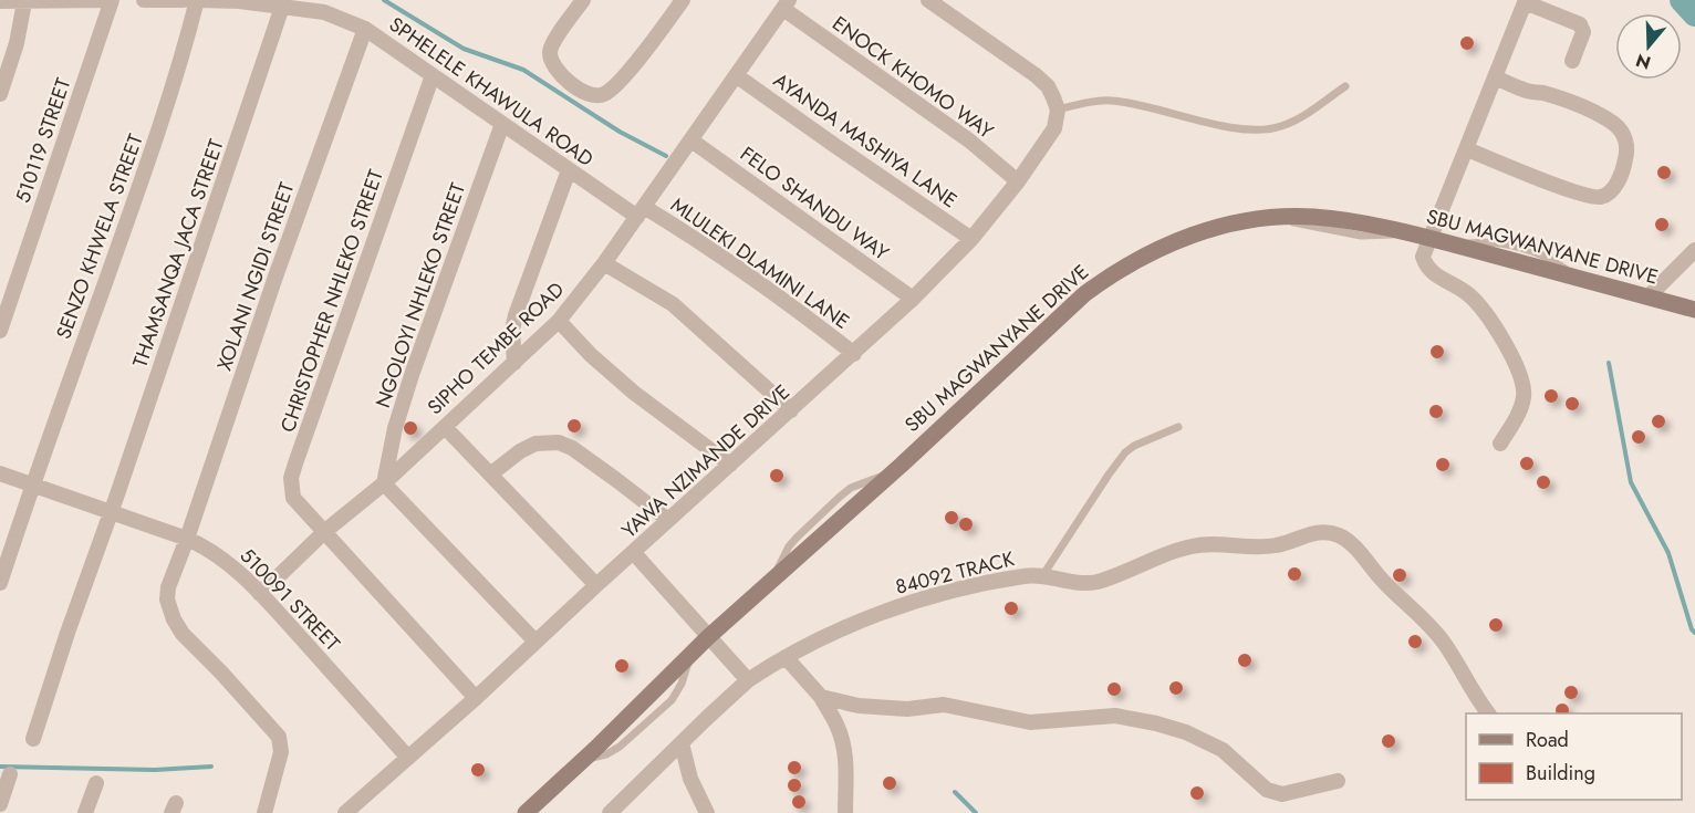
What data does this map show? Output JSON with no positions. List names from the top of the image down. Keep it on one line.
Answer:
{"streets":{"main road":["SBU MAGWANYANE DRIVE"],"street":["ENOCK KHOMO WAY","SPHELELE KHAWULA ROAD","510119 STREET","AYANDA MASHIYA LANE","FELO SHANDU WAY","SENZO KHWELA STREET","THAMSANQA JACA STREET","MLULEKI DLAMINI LANE","XOLANI NGIDI STREET","NGOLOYI NHLEKO STREET","CHRISTOPHER NHLEKO STREET","SIPHO TEMBE ROAD","YAWA NZIMANDE DRIVE","84092 TRACK","510091 STREET"]},"crossings":[["ENOCK KHOMO WAY","SIPHO TEMBE ROAD"],["ENOCK KHOMO WAY","YAWA NZIMANDE DRIVE"],["SPHELELE KHAWULA ROAD","SENZO KHWELA STREET"],["SPHELELE KHAWULA ROAD","THAMSANQA JACA STREET"],["SPHELELE KHAWULA ROAD","MLULEKI DLAMINI LANE"],["SPHELELE KHAWULA ROAD","XOLANI NGIDI STREET"],["SPHELELE KHAWULA ROAD","NGOLOYI NHLEKO STREET"],["SPHELELE KHAWULA ROAD","CHRISTOPHER NHLEKO STREET"],["SPHELELE KHAWULA ROAD","SIPHO TEMBE ROAD"],["AYANDA MASHIYA LANE","SIPHO TEMBE ROAD"],["AYANDA MASHIYA LANE","YAWA NZIMANDE DRIVE"],["FELO SHANDU WAY","SIPHO TEMBE ROAD"],["FELO SHANDU WAY","YAWA NZIMANDE DRIVE"],["SENZO KHWELA STREET","510091 STREET"],["THAMSANQA JACA STREET","510091 STREET"],["MLULEKI DLAMINI LANE","SIPHO TEMBE ROAD"],["MLULEKI DLAMINI LANE","YAWA NZIMANDE DRIVE"],["XOLANI NGIDI STREET","510091 STREET"],["NGOLOYI NHLEKO STREET","SIPHO TEMBE ROAD"],["CHRISTOPHER NHLEKO STREET","SIPHO TEMBE ROAD"],["CHRISTOPHER NHLEKO STREET","YAWA NZIMANDE DRIVE"],["SIPHO TEMBE ROAD","510091 STREET"],["YAWA NZIMANDE DRIVE","510091 STREET"]],"legend":["Road","Building"],"north":"bottom"}
